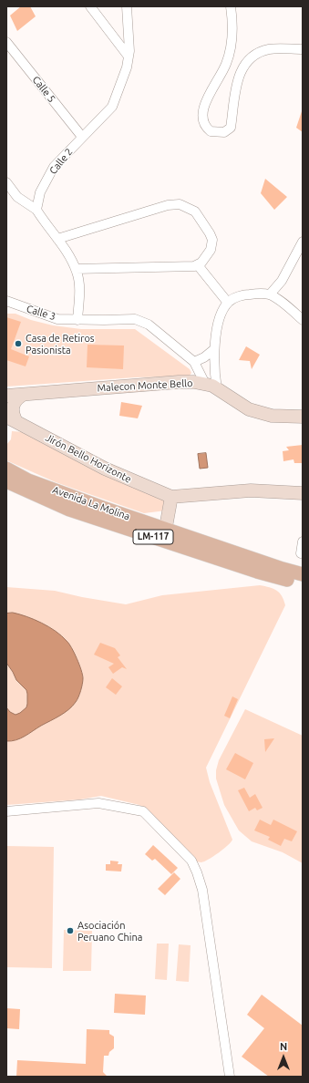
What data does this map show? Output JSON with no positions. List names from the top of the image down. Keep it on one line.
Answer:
{"streets":{"main road":["Avenida La Molina","LM-117"],"street":["Calle 5","Calle 2","Calle 3","Malecon Monte Bello","Jirón Bello Horizonte"]},"crossings":[["Calle 5","Calle 2"]],"places":["Casa de Retiros Pasionista","Asociación Peruano China"],"north":"top"}
